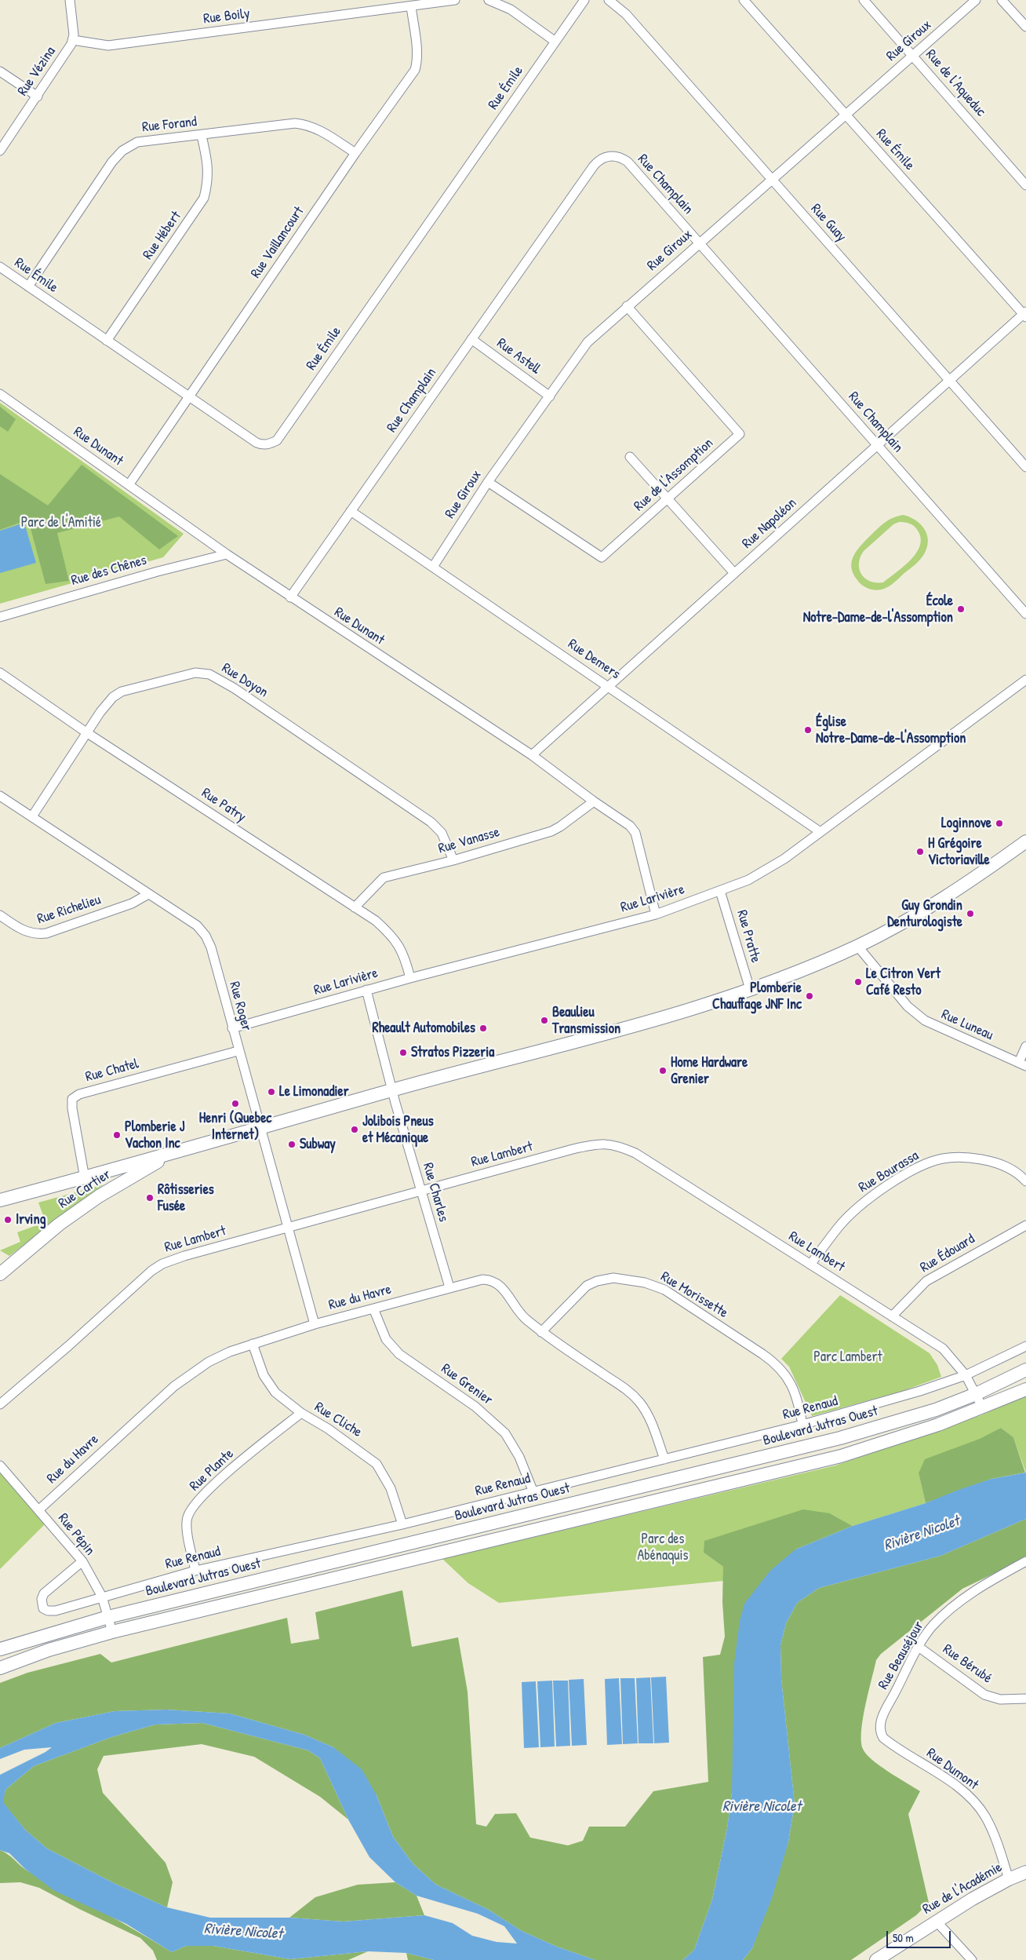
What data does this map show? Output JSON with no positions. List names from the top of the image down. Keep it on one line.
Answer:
{"streets":{"main road":["Rue Cartier","Boulevard Jutras Ouest","Rue de l'Académie"],"street":["Rue Boily","Rue Giroux","Rue Vézina","Rue de l'Aqueduc","Rue Émile","Rue Forand","Rue Champlain","Rue Guay","Rue Hébert","Rue Vaillancourt","Rue Astell","Rue Dunant","Rue de l'Assomption","Rue Napoléon","Rue des Chênes","Rue Demers","Rue Doyon","Rue Patry","Rue Vanasse","Rue Larivière","Rue Richelieu","Rue Pratte","Rue Roger","Rue Luneau","Rue Chatel","Rue Lambert","Rue Bourassa","Rue Charles","Rue Édouard","Rue Morissette","Rue du Havre","Rue Grenier","Rue Renaud","Rue Cliche","Rue Plante","Rue Pépin","Rue Beauséjour","Rue Bérubé","Rue Dumont"]},"crossings":[["Rue Boily","Rue Vézina"],["Rue Boily","Rue Vaillancourt"],["Rue Giroux","Rue de l'Aqueduc"],["Rue Giroux","Rue Émile"],["Rue Giroux","Rue Champlain"],["Rue Giroux","Rue Guay"],["Rue Giroux","Rue Astell"],["Rue Giroux","Rue de l'Assomption"],["Rue Giroux","Rue Demers"],["Rue Émile","Rue Forand"],["Rue Émile","Rue Hébert"],["Rue Émile","Rue Vaillancourt"],["Rue Émile","Rue Napoléon"],["Rue Forand","Rue Hébert"],["Rue Forand","Rue Vaillancourt"],["Rue Champlain","Rue Astell"],["Rue Champlain","Rue Dunant"],["Rue Champlain","Rue Napoléon"],["Rue Champlain","Rue Demers"],["Rue Guay","Rue Napoléon"],["Rue Vaillancourt","Rue Dunant"],["Rue Dunant","Rue Napoléon"],["Rue Dunant","Rue des Chênes"],["Rue Dunant","Rue Vanasse"],["Rue Dunant","Rue Larivière"],["Rue Napoléon","Rue Demers"],["Rue Demers","Rue Larivière"],["Rue Doyon","Rue Patry"],["Rue Doyon","Rue Vanasse"],["Rue Doyon","Rue Roger"],["Rue Patry","Rue Vanasse"],["Rue Patry","Rue Larivière"],["Rue Larivière","Rue Pratte"],["Rue Larivière","Rue Roger"],["Rue Larivière","Rue Charles"],["Rue Richelieu","Rue Roger"],["Rue Roger","Rue Chatel"],["Rue Roger","Rue Lambert"],["Rue Roger","Rue du Havre"],["Rue Lambert","Rue Bourassa"],["Rue Lambert","Rue Charles"],["Rue Lambert","Rue Édouard"],["Rue Lambert","Rue Renaud"],["Rue Lambert","Boulevard Jutras Ouest"],["Rue Charles","Rue du Havre"],["Rue Morissette","Rue du Havre"],["Rue Morissette","Rue Renaud"],["Rue du Havre","Rue Grenier"],["Rue du Havre","Rue Renaud"],["Rue du Havre","Rue Cliche"],["Rue du Havre","Rue Pépin"],["Rue Grenier","Rue Renaud"],["Rue Renaud","Rue Cliche"],["Rue Renaud","Rue Plante"],["Rue Renaud","Rue Pépin"],["Rue Cliche","Rue Plante"],["Boulevard Jutras Ouest","Rue Pépin"],["Rue Beauséjour","Rue Bérubé"],["Rue Beauséjour","Rue Dumont"],["Rue Dumont","Rue de l'Académie"]],"water":["Rivière Nicolet"],"parks":["Parc de l'Amitié","Parc Lambert","Parc des Abénaquis"],"places":["École Notre-Dame-de-l'Assomption","Église Notre-Dame-de-l'Assomption","Loginnove","H Grégoire Victoriaville","Guy Grondin Denturologiste","Le Citron Vert Café Resto","Plomberie Chauffage JNF Inc","Beaulieu Transmission","Rheault Automobiles","Stratos Pizzeria","Home Hardware Grenier","Le Limonadier","Henri (Quebec Internet)","Jolibois Pneus et Mécanique","Plomberie J Vachon Inc","Subway","Rôtisseries Fusée","Irving"],"scale_bar":"50 m"}
